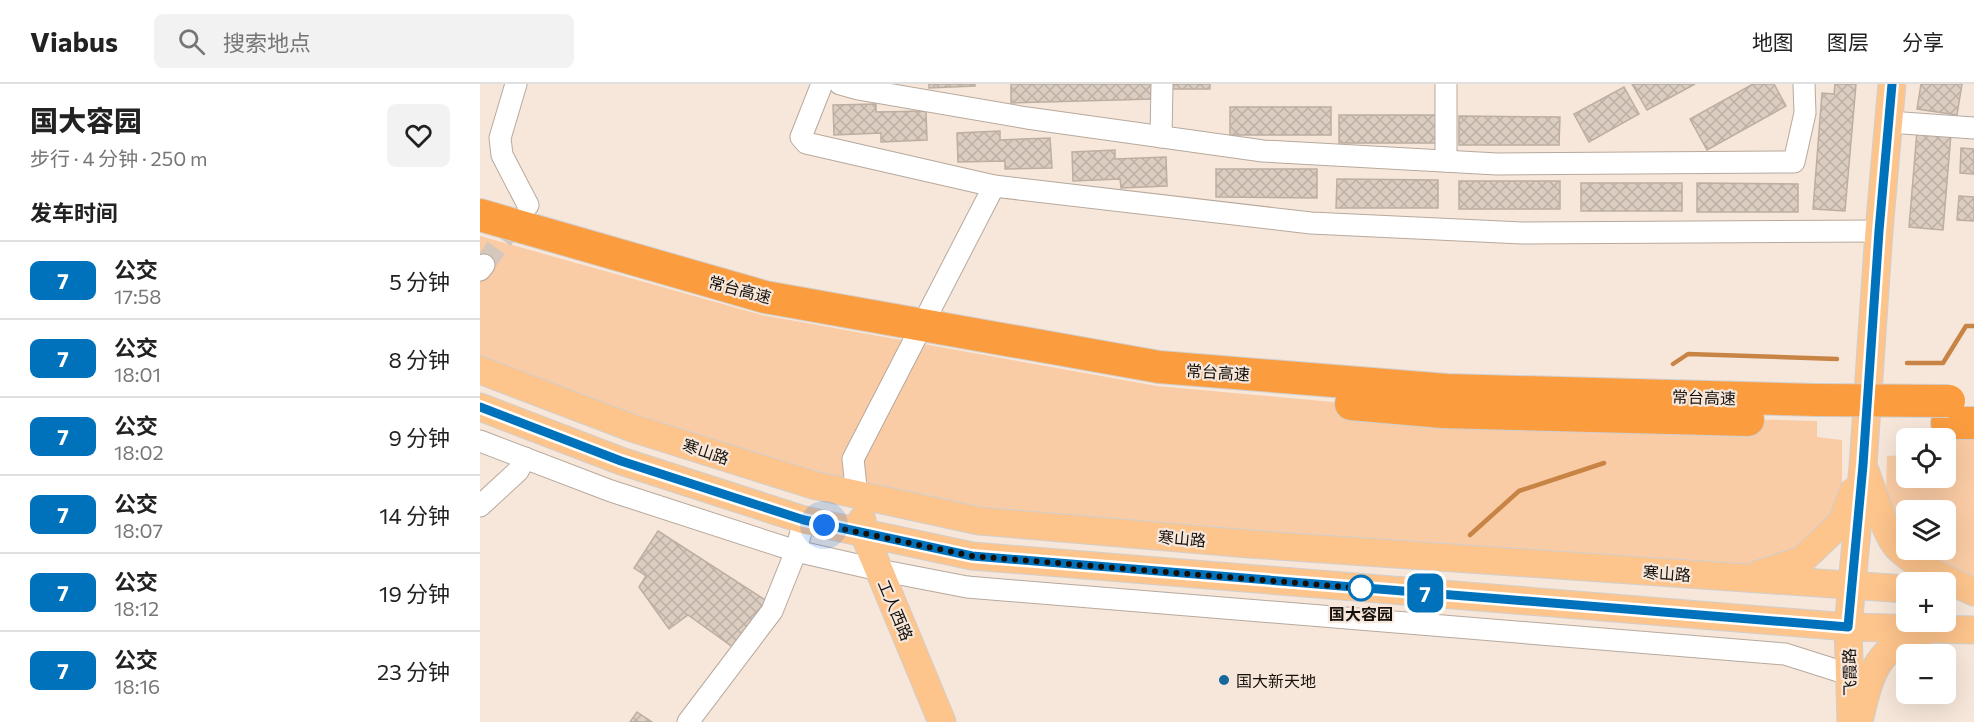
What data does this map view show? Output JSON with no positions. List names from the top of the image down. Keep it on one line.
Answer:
{"streets":{"highway":["常台高速"],"main road":["寒山路","工人西路","飞霞路"]},"crossings":[["寒山路","工人西路"],["寒山路","飞霞路"]],"places":["国大容园","国大新天地"],"lines":["bus line 7"],"page":{"header":"Viabus","search":"搜索地点","nav":["地图","图层","分享"],"heading":[["国大容园","步行 · 4 分钟 · 250 m"],"发车时间"],"on_map":"7","list":[{"mark":"7","name":"公交","note":"17:58","value":"5 分钟"},{"mark":"7","name":"公交","note":"18:01","value":"8 分钟"},{"mark":"7","name":"公交","note":"18:02","value":"9 分钟"},{"mark":"7","name":"公交","note":"18:07","value":"14 分钟"},{"mark":"7","name":"公交","note":"18:12","value":"19 分钟"},{"mark":"7","name":"公交","note":"18:16","value":"23 分钟"}],"map_buttons":["+","−"]}}
